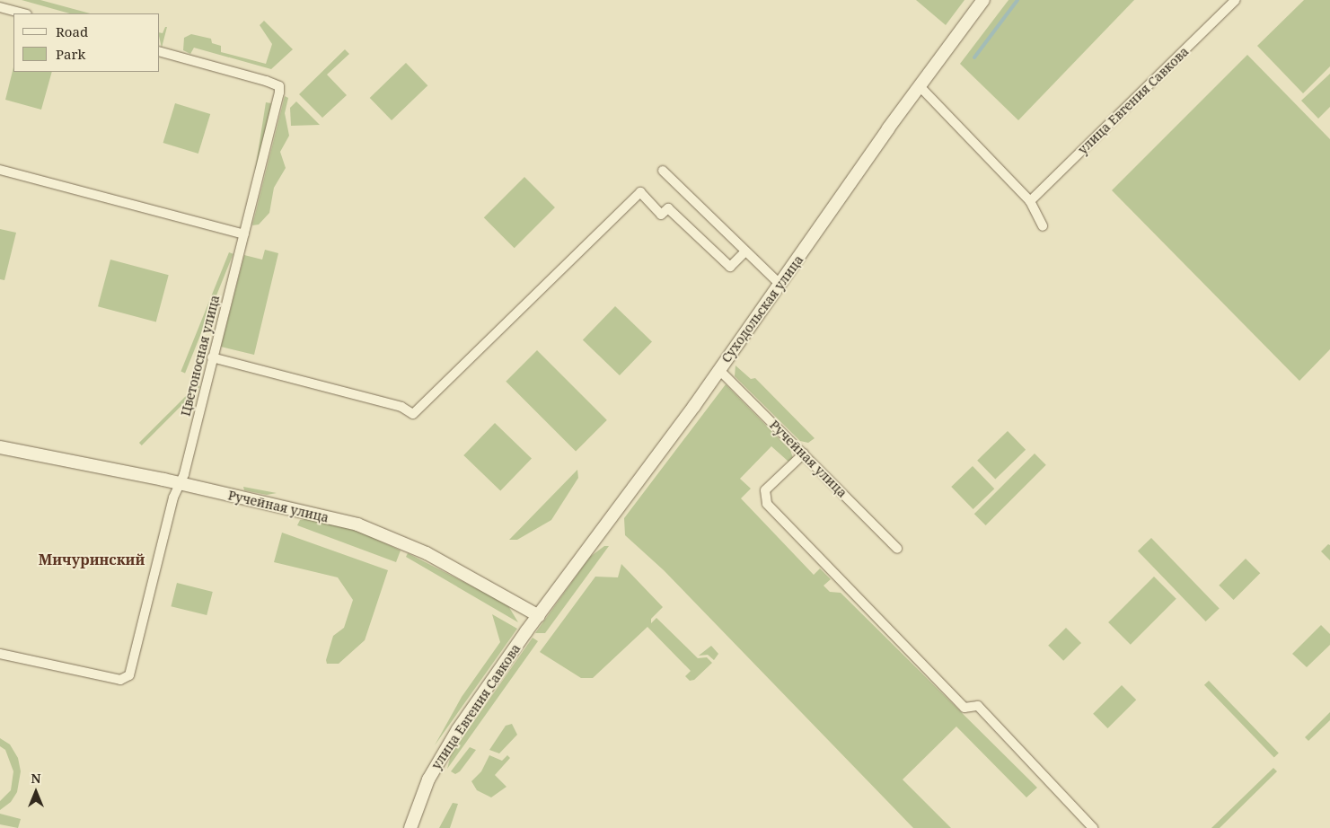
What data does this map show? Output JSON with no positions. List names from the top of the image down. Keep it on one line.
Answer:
{"streets":{"main road":["улица Евгения Савкова","Суходольская улица","Ручейная улица"],"street":["Цветоносная улица"]},"crossings":[["улица Евгения Савкова","Суходольская улица"],["улица Евгения Савкова","Ручейная улица"],["Суходольская улица","Ручейная улица"],["Цветоносная улица","Ручейная улица"]],"districts":["Мичуринский"],"legend":["Road","Park"],"north":"top"}
